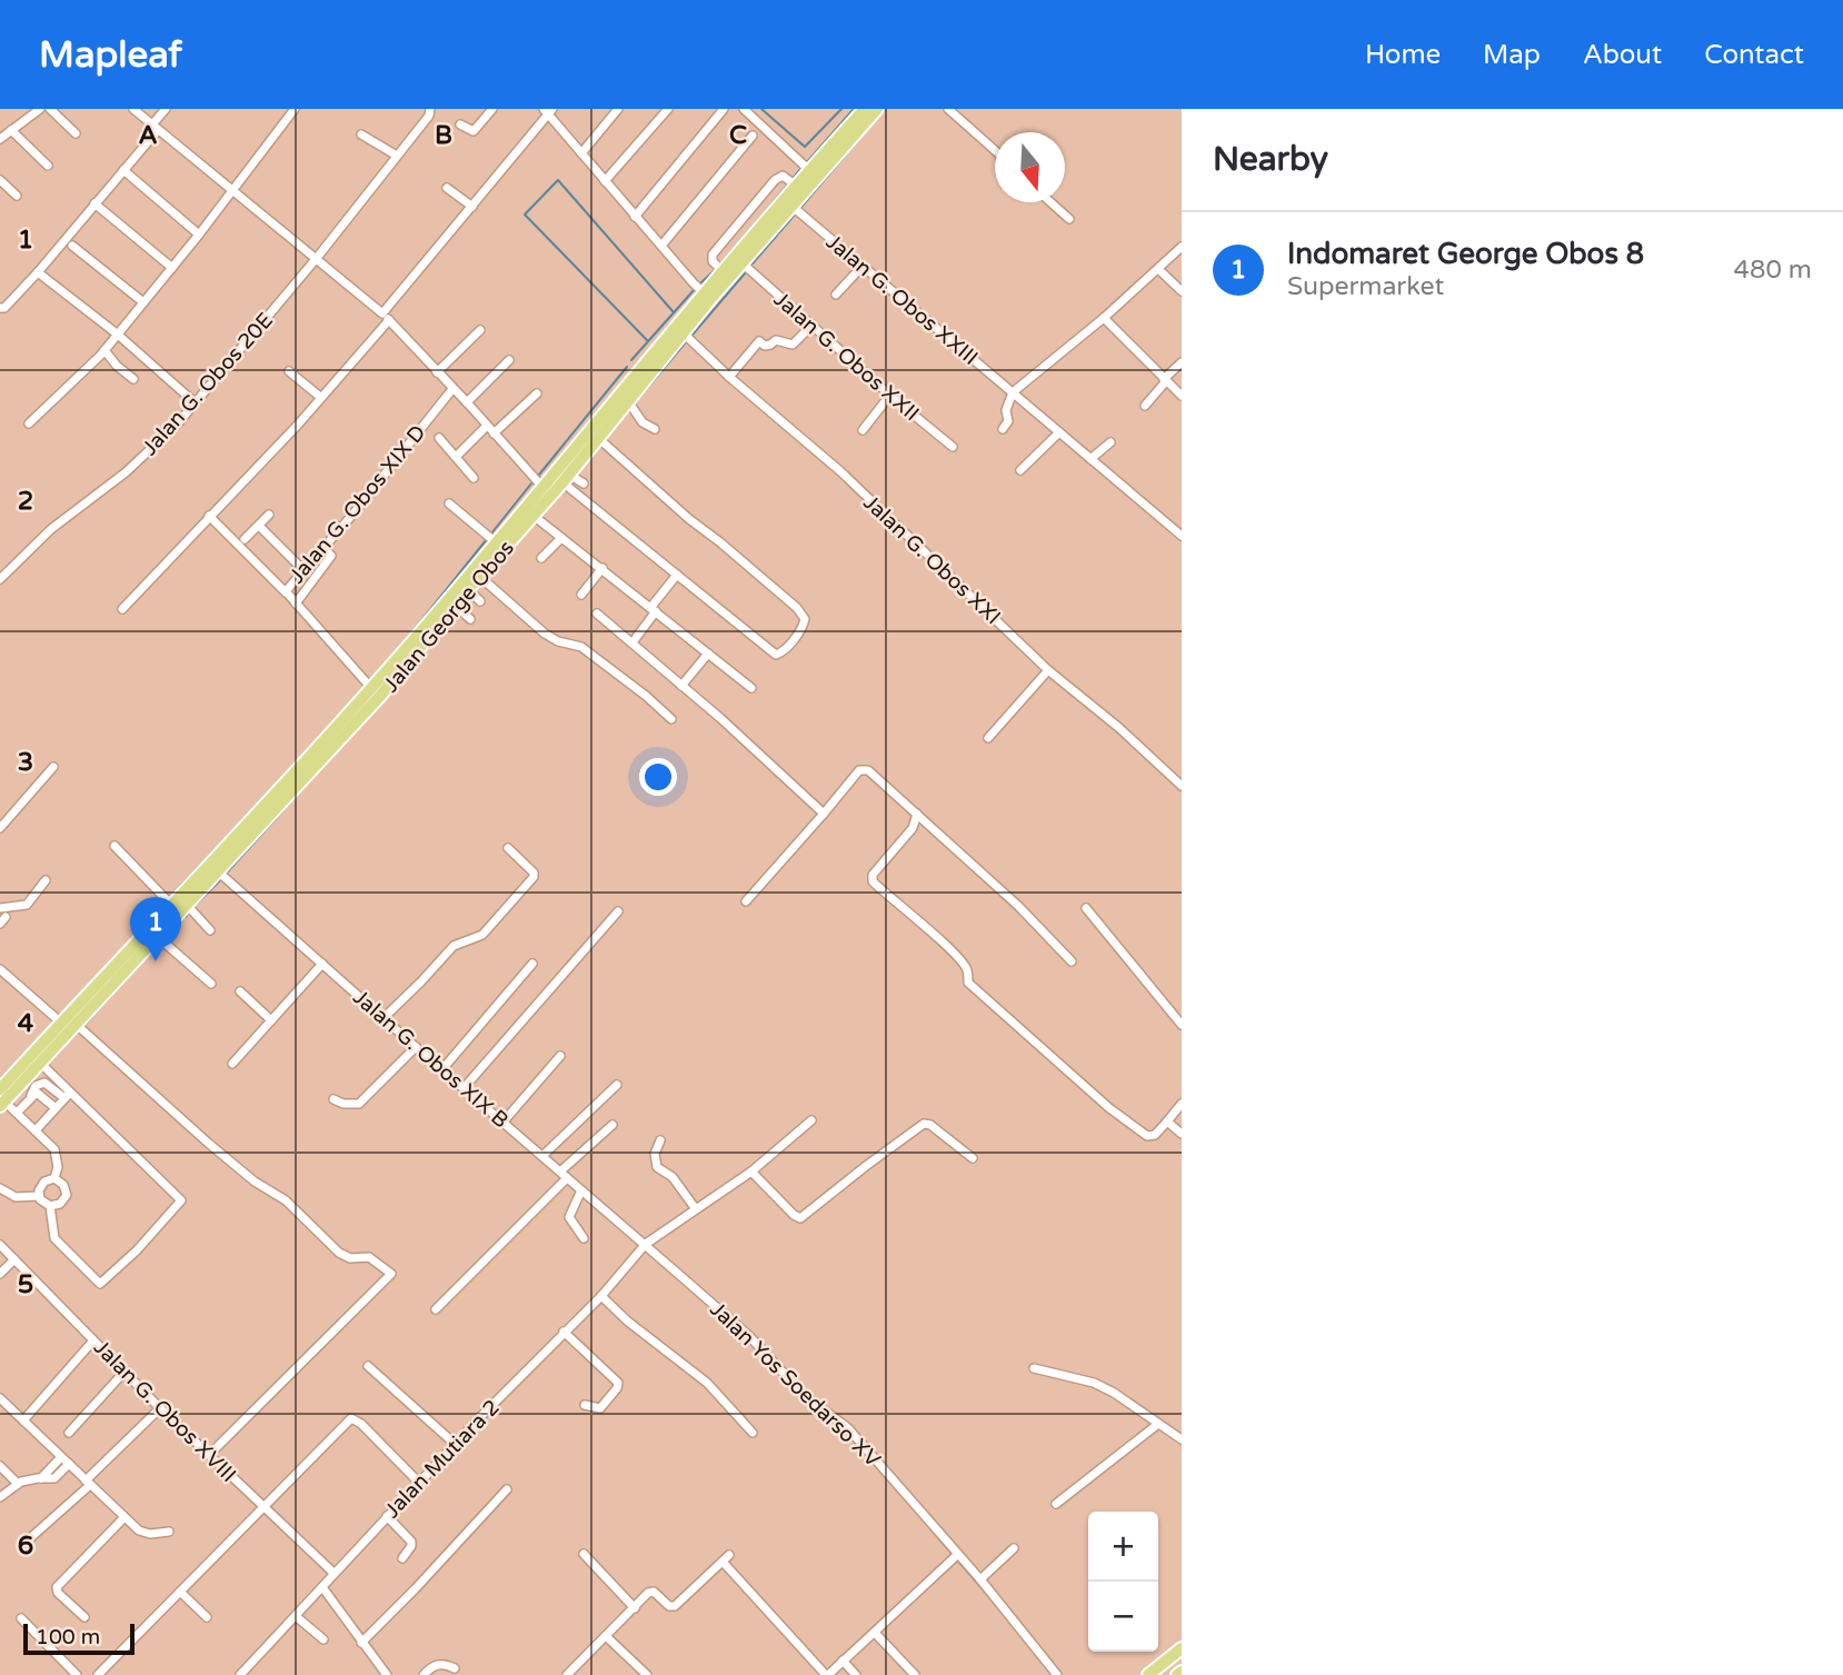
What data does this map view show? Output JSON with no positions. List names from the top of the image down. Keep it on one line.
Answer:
{"streets":{"main road":["Jalan George Obos"],"street":["Jalan G. Obos XXIII","Jalan G. Obos XXII","Jalan G. Obos 20E","Jalan G. Obos XIX D","Jalan G. Obos XXI","Jalan G. Obos XIX B","Jalan Yos Soedarso XV","Jalan G. Obos XVIII","Jalan Mutiara 2"]},"crossings":[["Jalan G. Obos XXIII","Jalan George Obos"],["Jalan G. Obos XXII","Jalan George Obos"],["Jalan G. Obos XIX D","Jalan George Obos"],["Jalan G. Obos XXI","Jalan George Obos"],["Jalan George Obos","Jalan G. Obos XIX B"],["Jalan G. Obos XIX B","Jalan Yos Soedarso XV"],["Jalan G. Obos XIX B","Jalan Mutiara 2"],["Jalan Yos Soedarso XV","Jalan Mutiara 2"],["Jalan G. Obos XVIII","Jalan Mutiara 2"]],"scale_bar":"100 m","north":"bottom","page":{"header":"Mapleaf","nav":["Home","Map","About","Contact"],"heading":"Nearby","list":[{"mark":"1","name":"Indomaret George Obos 8","note":"Supermarket","value":"480 m"}],"pins":"1","map_buttons":["+","−"],"scale":"100 m"},"grid":{"columns":["A","B","C"],"rows":["1","2","3","4","5","6"]}}
